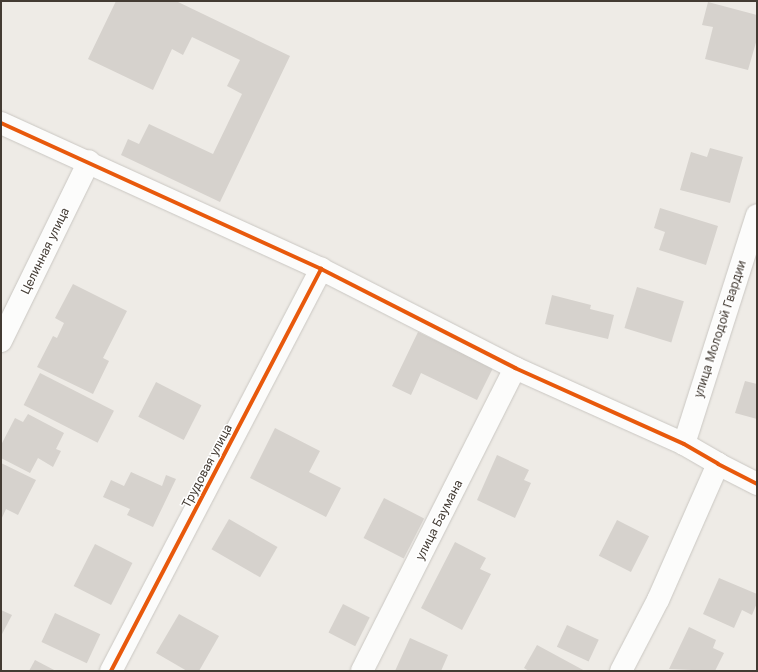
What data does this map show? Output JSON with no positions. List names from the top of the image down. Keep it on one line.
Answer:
{"streets":{"street":["Целинная улица","улица Молодой Гвардии","Трудовая улица","улица Баумана"]}}
